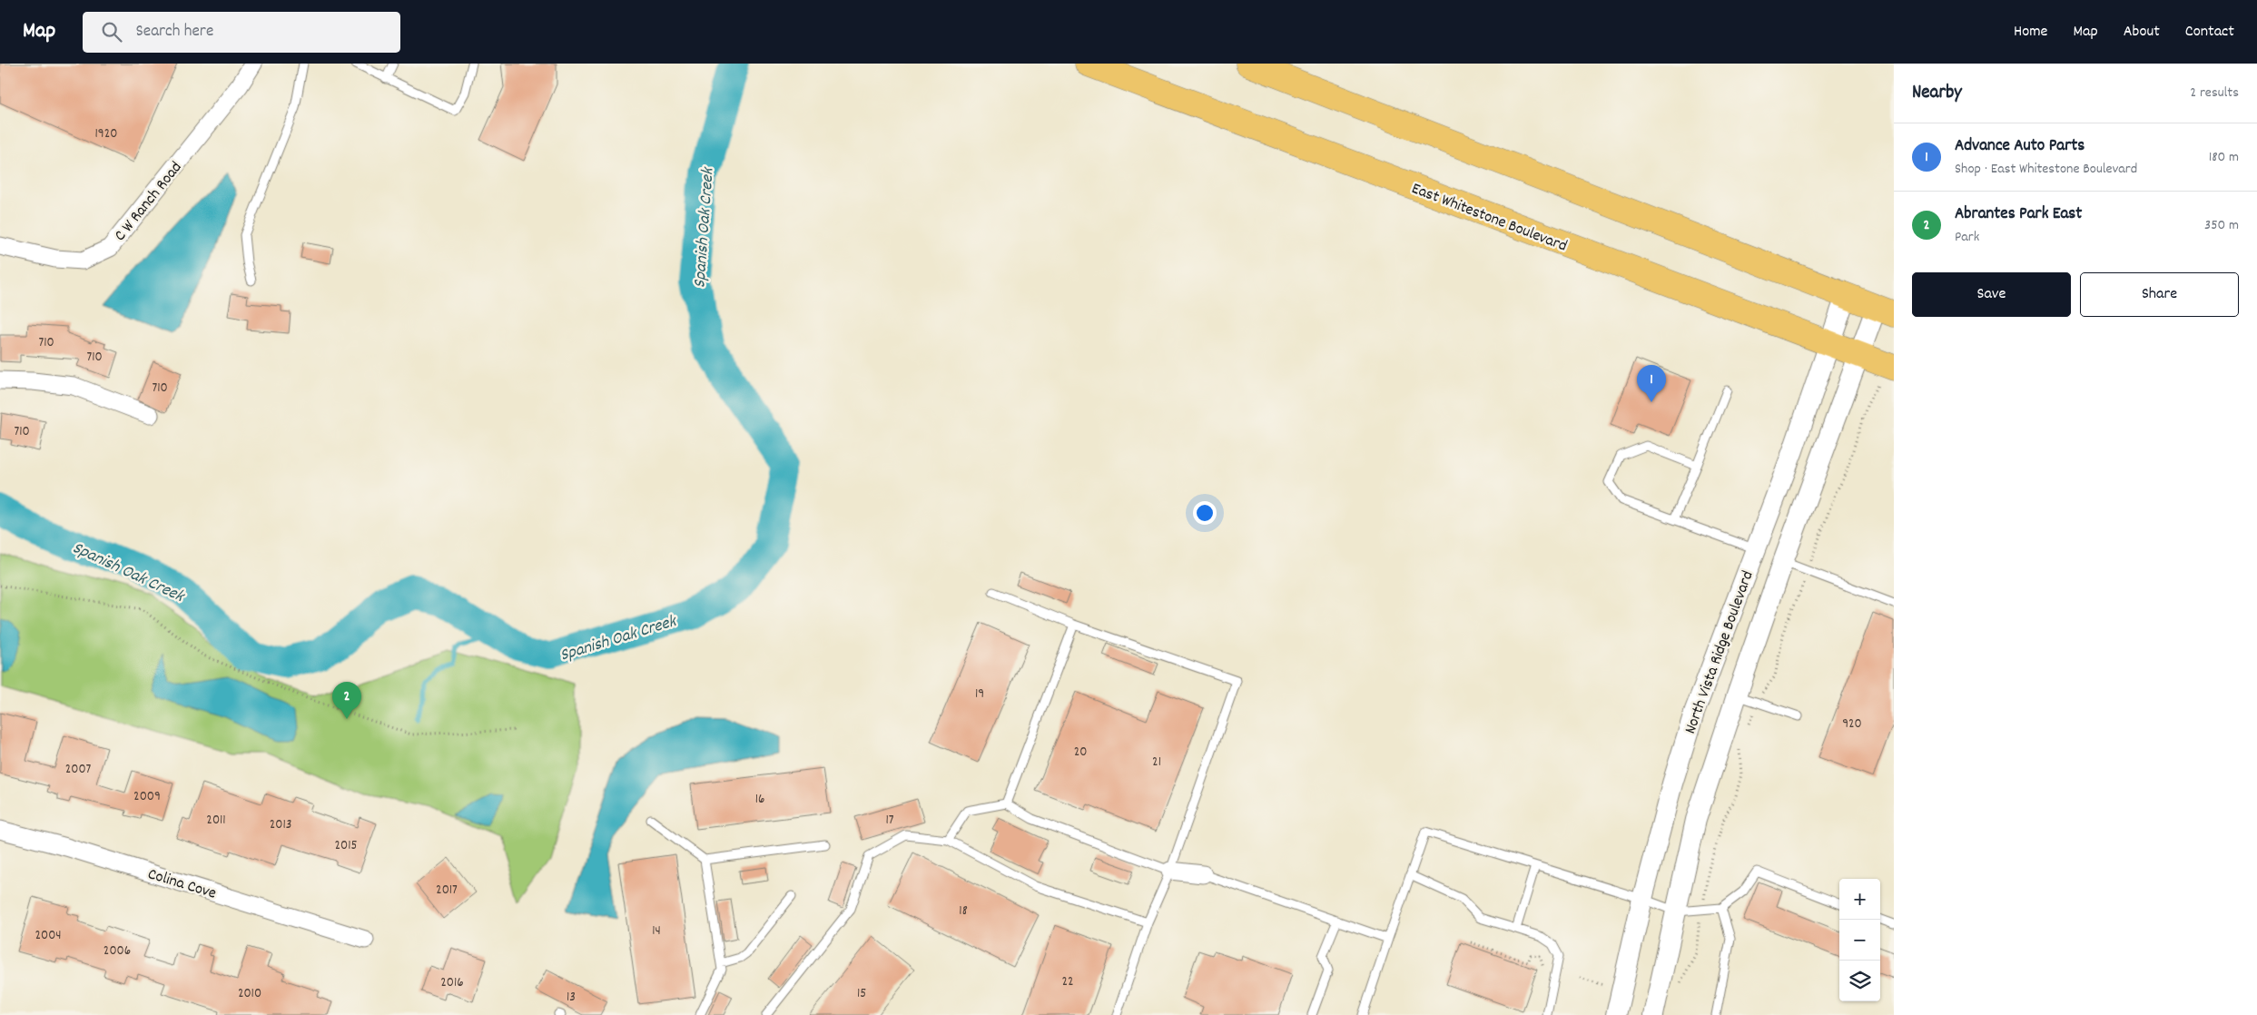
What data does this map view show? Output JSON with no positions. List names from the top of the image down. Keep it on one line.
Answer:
{"streets":{"main road":["East Whitestone Boulevard"],"street":["C W Ranch Road","North Vista Ridge Boulevard","Colina Cove"]},"crossings":[["East Whitestone Boulevard","North Vista Ridge Boulevard"]],"water":["Spanish Oak Creek"],"house_numbers":["1920","710","710","710","710","19","920","20","21","2007","2009","16","2011","17","2013","2015","2017","18","14","2004","2006","22","2016","2010","15","13"],"page":{"header":"Map","search":"Search here","nav":["Home","Map","About","Contact"],"heading":["Nearby","2 results"],"list":[{"mark":"1","name":"Advance Auto Parts","note":"Shop · East Whitestone Boulevard","value":"180 m"},{"mark":"2","name":"Abrantes Park East","note":"Park","value":"350 m"}],"buttons":["Save","Share"],"pins":["1","2"],"map_buttons":["+","−"]}}
